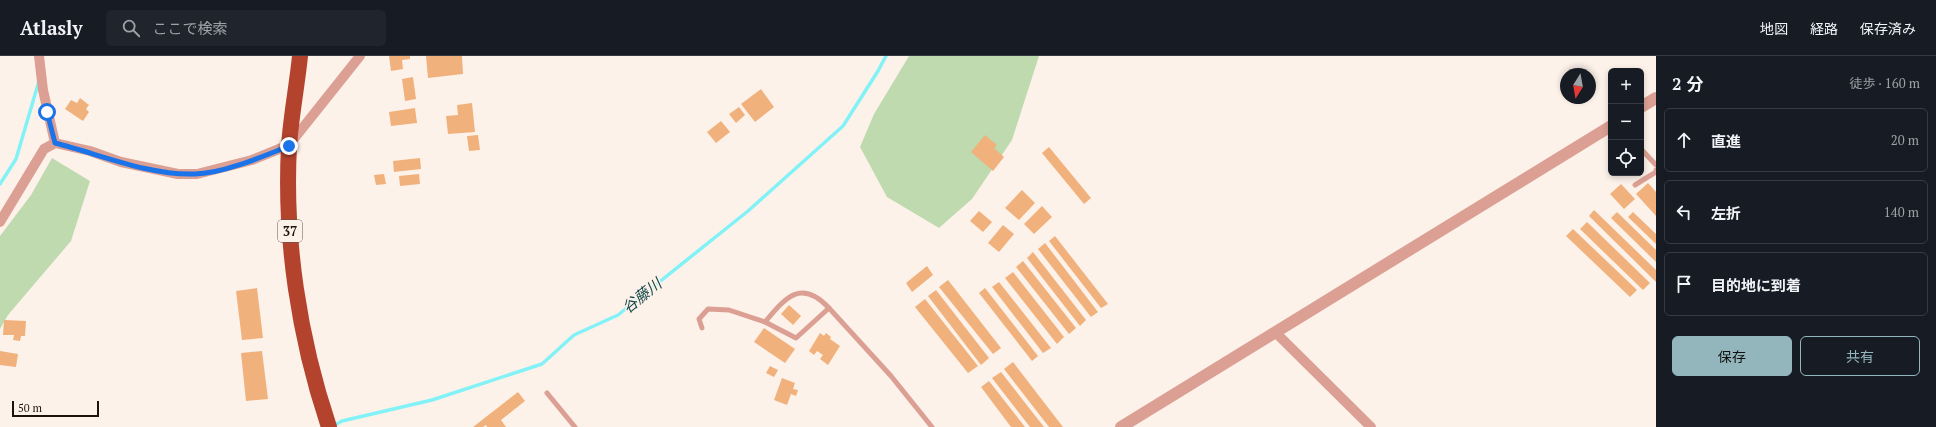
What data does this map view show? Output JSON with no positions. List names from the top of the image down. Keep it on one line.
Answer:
{"streets":{"highway":["37"]},"water":["谷藤川"],"scale_bar":"50 m","north":"bottom","page":{"header":"Atlasly","search":"ここで検索","nav":["地図","経路","保存済み"],"heading":["2 分","徒歩 · 160 m"],"map_buttons":["+","−"],"list":[["直進","20 m"],["左折","140 m"],"目的地に到着"],"buttons":["保存","共有"],"scale":"50 m"}}
